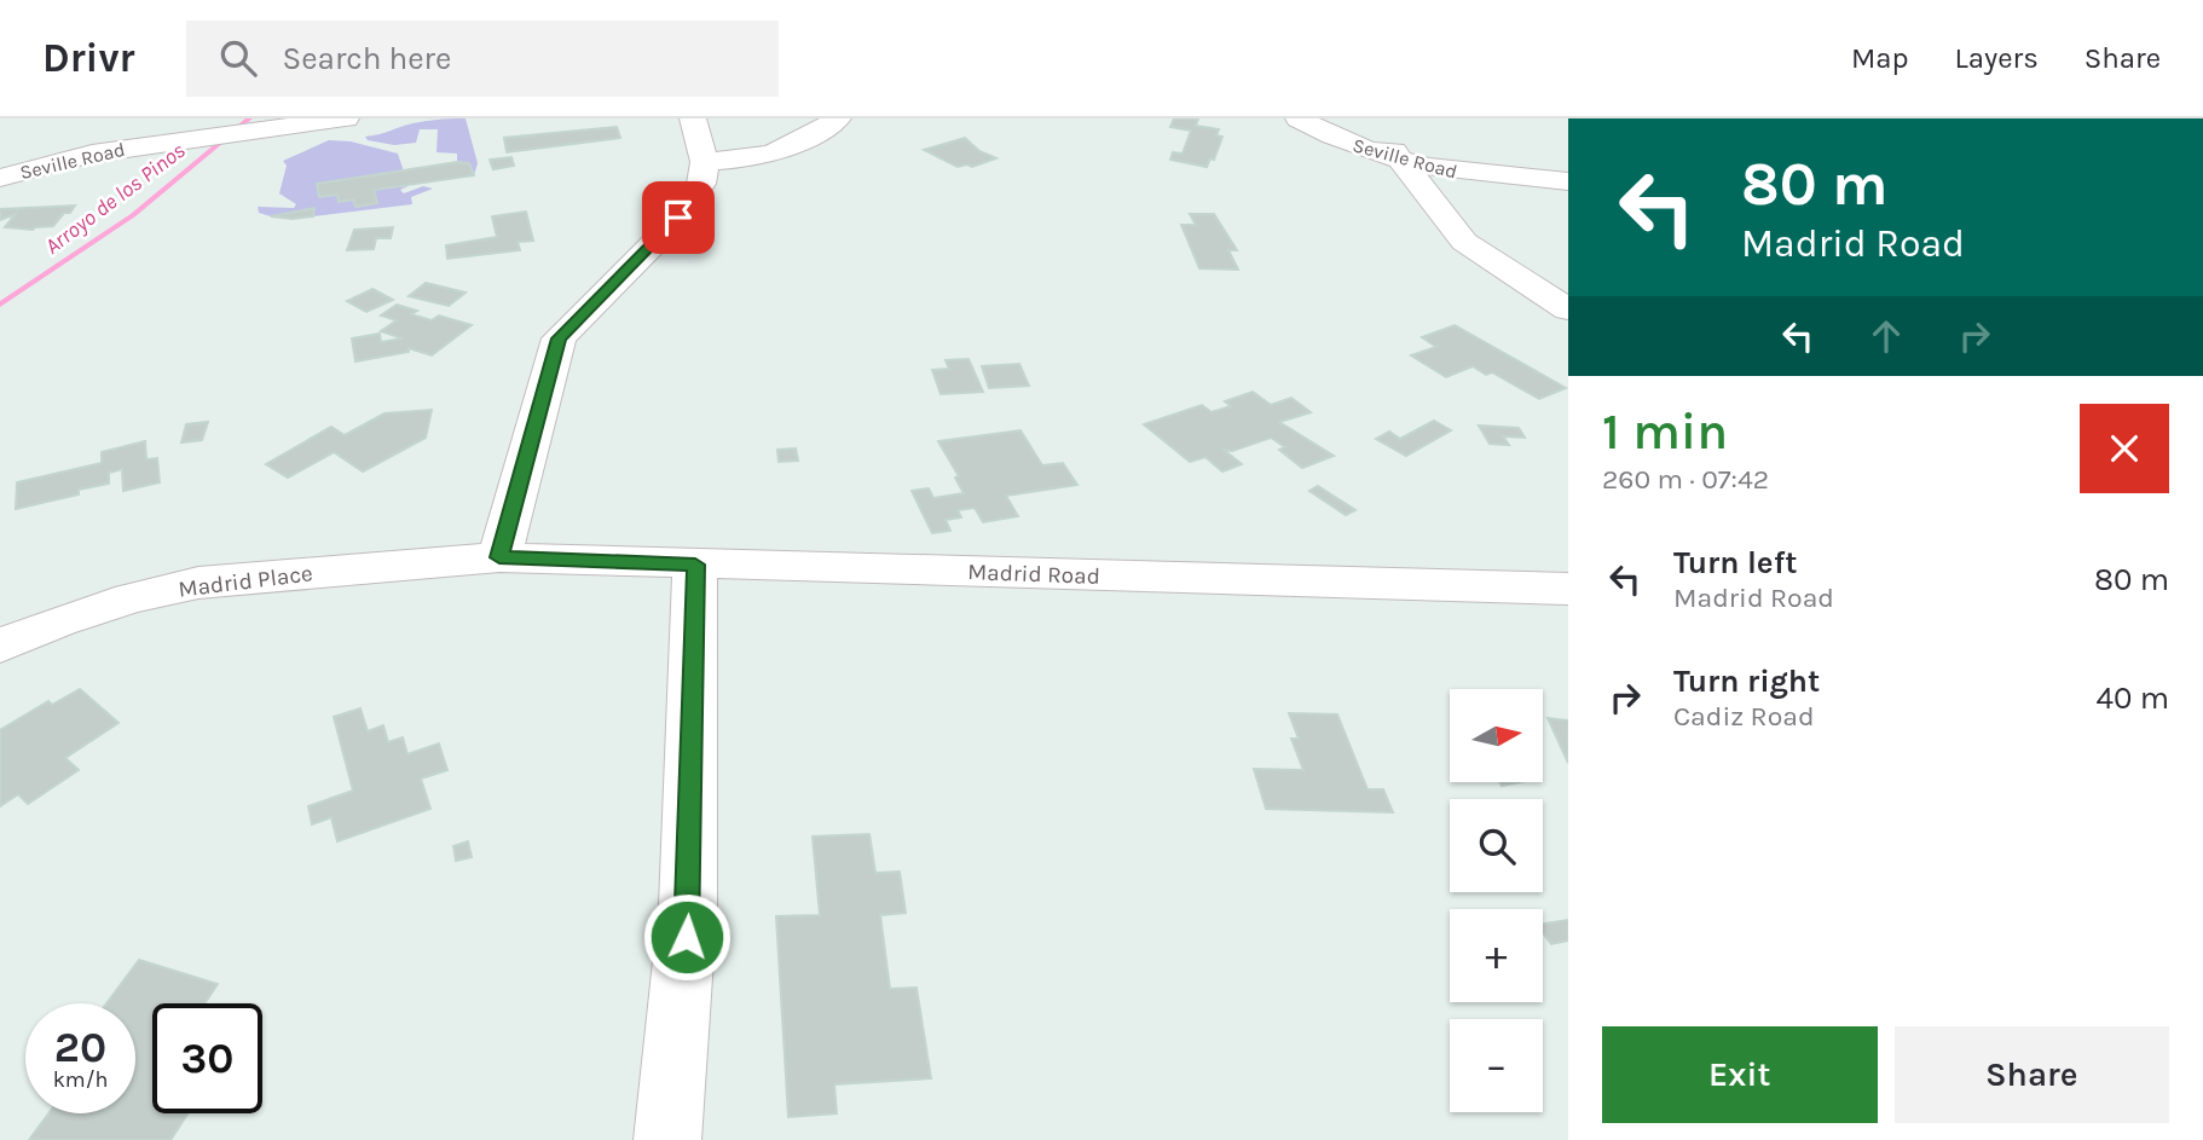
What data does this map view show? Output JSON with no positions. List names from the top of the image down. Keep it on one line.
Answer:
{"streets":{"street":["Seville Road","Madrid Road","Madrid Place"]},"crossings":[["Madrid Road","Madrid Place"]],"water":["Arroyo de los Pinos"],"north":"right","page":{"header":"Drivr","search":"Search here","nav":["Map","Layers","Share"],"turn":["80 m","Madrid Road"],"heading":["1 min","260 m · 07:42"],"list":[{"name":"Turn left","note":"Madrid Road","value":"80 m"},{"name":"Turn right","note":"Cadiz Road","value":"40 m"}],"map_buttons":["+","−"],"speed":"20 km/h","limit":"30","buttons":["Exit","Share"]}}
